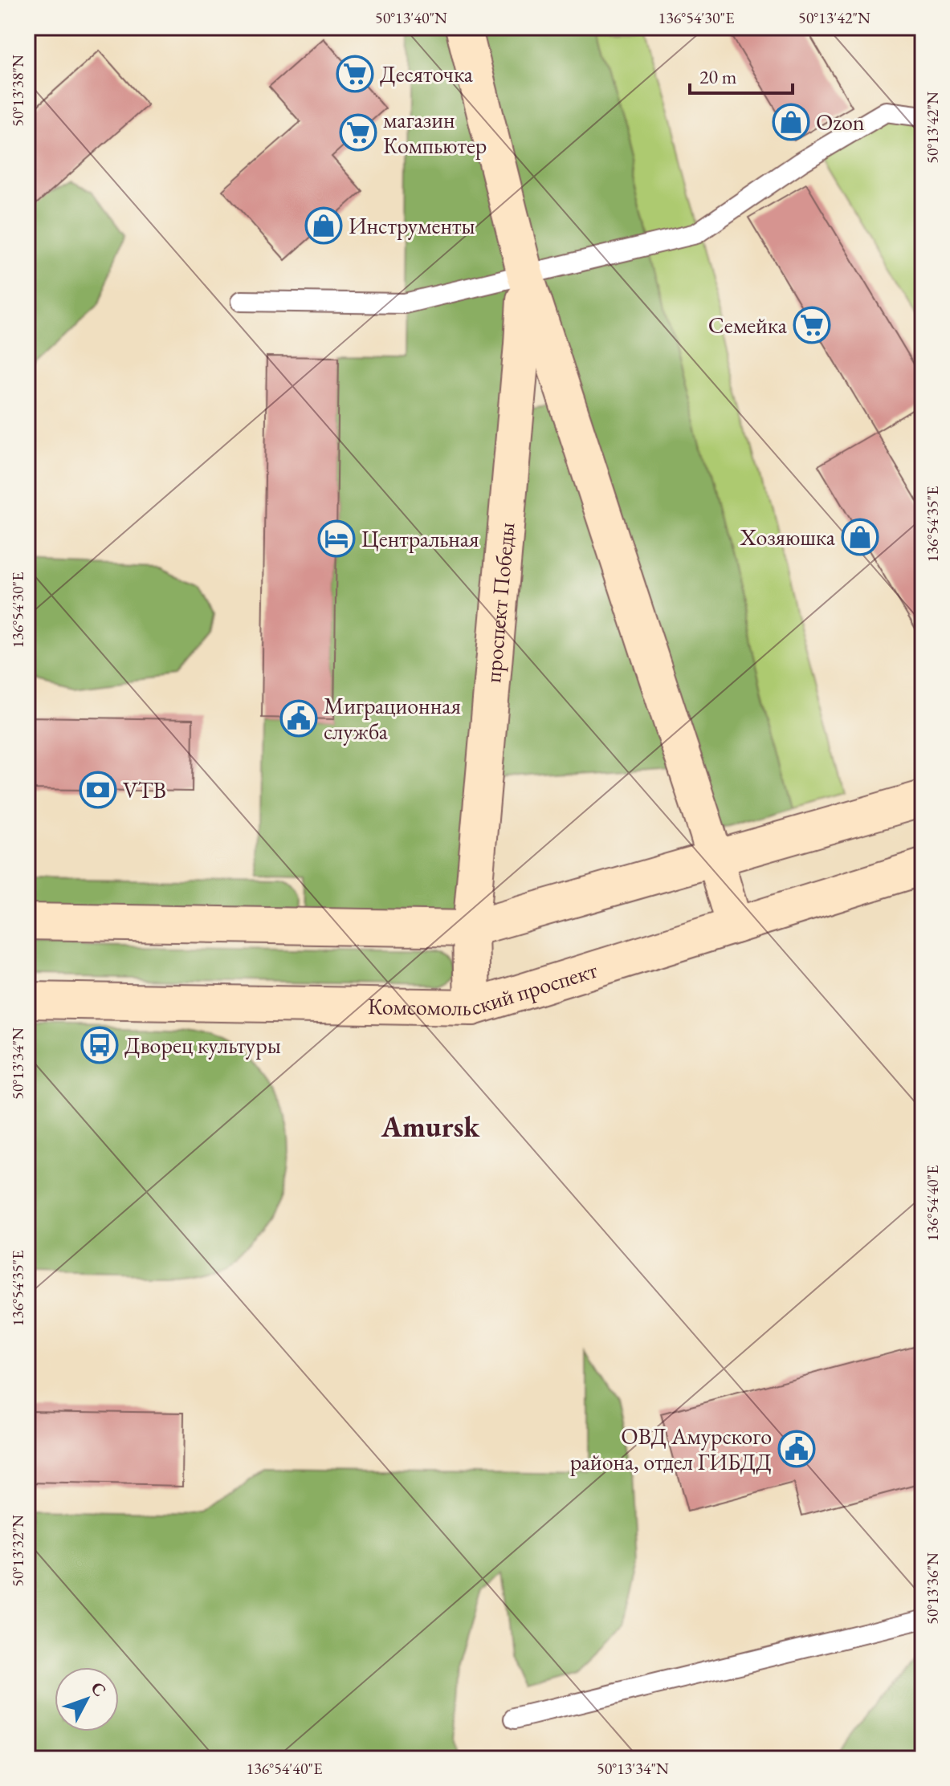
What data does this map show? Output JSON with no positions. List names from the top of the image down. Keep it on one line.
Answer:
{"streets":{"street":["проспект Победы","Комсомольский проспект"]},"crossings":[["проспект Победы","Комсомольский проспект"]],"districts":["Amursk"],"places":{"supermarket":["Десяточка","магазин Компьютер","Семейка"],"shop":["Ozon","Инструменты","Хозяюшка"],"hotel":["Центральная"],"public building":["Миграционная служба","ОВД Амурского района, отдел ГИБДД"],"bank":["VTB"],"bus stop":["Дворец культуры"]},"scale_bar":"20 m","north":"top right","coordinates":["50°13'40\"N","136°54'30\"E","50°13'42\"N","50°13'38\"N","136°54'35\"E","50°13'34\"N","136°54'40\"E","50°13'32\"N","50°13'36\"N"]}
